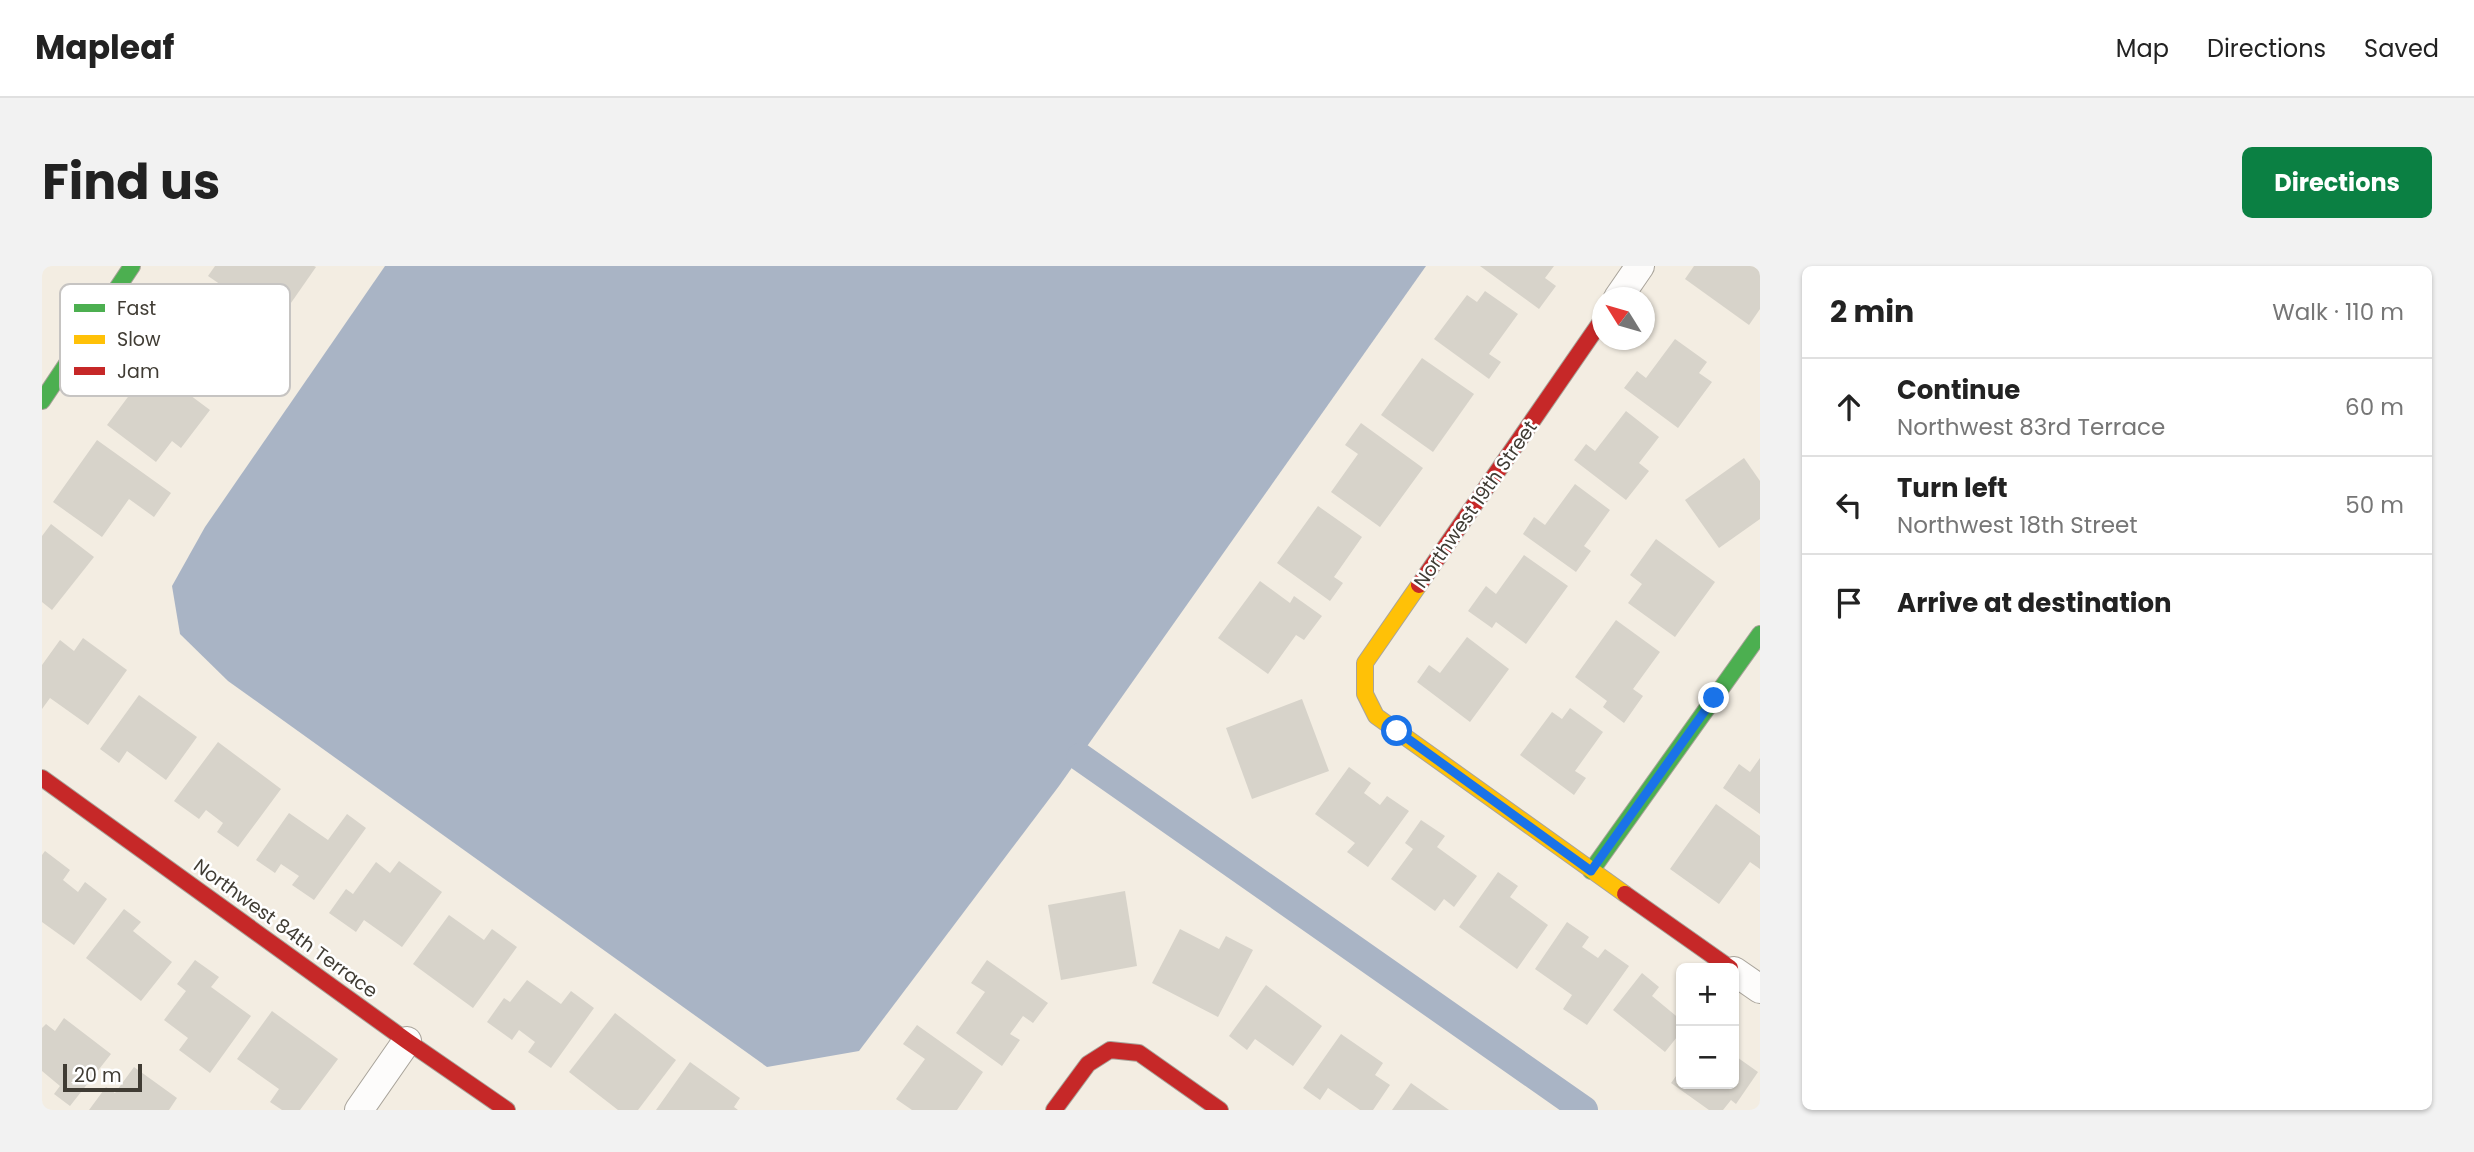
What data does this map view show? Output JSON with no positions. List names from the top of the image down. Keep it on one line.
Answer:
{"streets":{"street":["Northwest 19th Street","Northwest 84th Terrace"]},"legend":["Fast","Slow","Jam"],"scale_bar":"20 m","north":"top left","page":{"header":"Mapleaf","nav":["Map","Directions","Saved"],"title":"Find us","buttons":"Directions","heading":["2 min","Walk · 110 m"],"list":[["Continue","Northwest 83rd Terrace","60 m"],["Turn left","Northwest 18th Street","50 m"],"Arrive at destination"],"map_buttons":["+","−"],"scale":"20 m"}}
